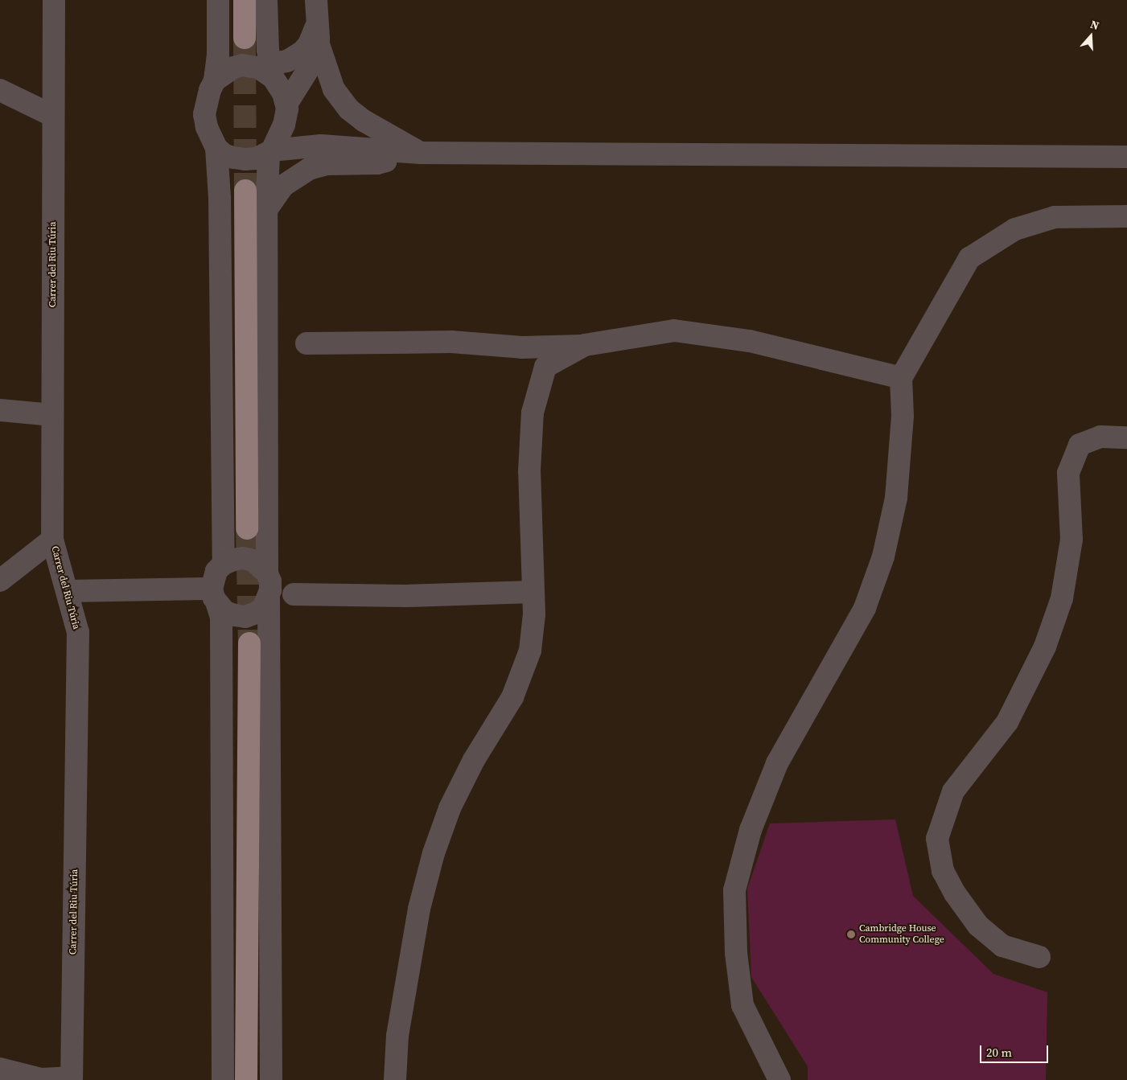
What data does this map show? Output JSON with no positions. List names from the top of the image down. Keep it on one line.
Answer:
{"streets":{"street":["Carrer del Riu Túria"]},"places":["Cambridge House Community College"],"scale_bar":"20 m","north":"top"}
